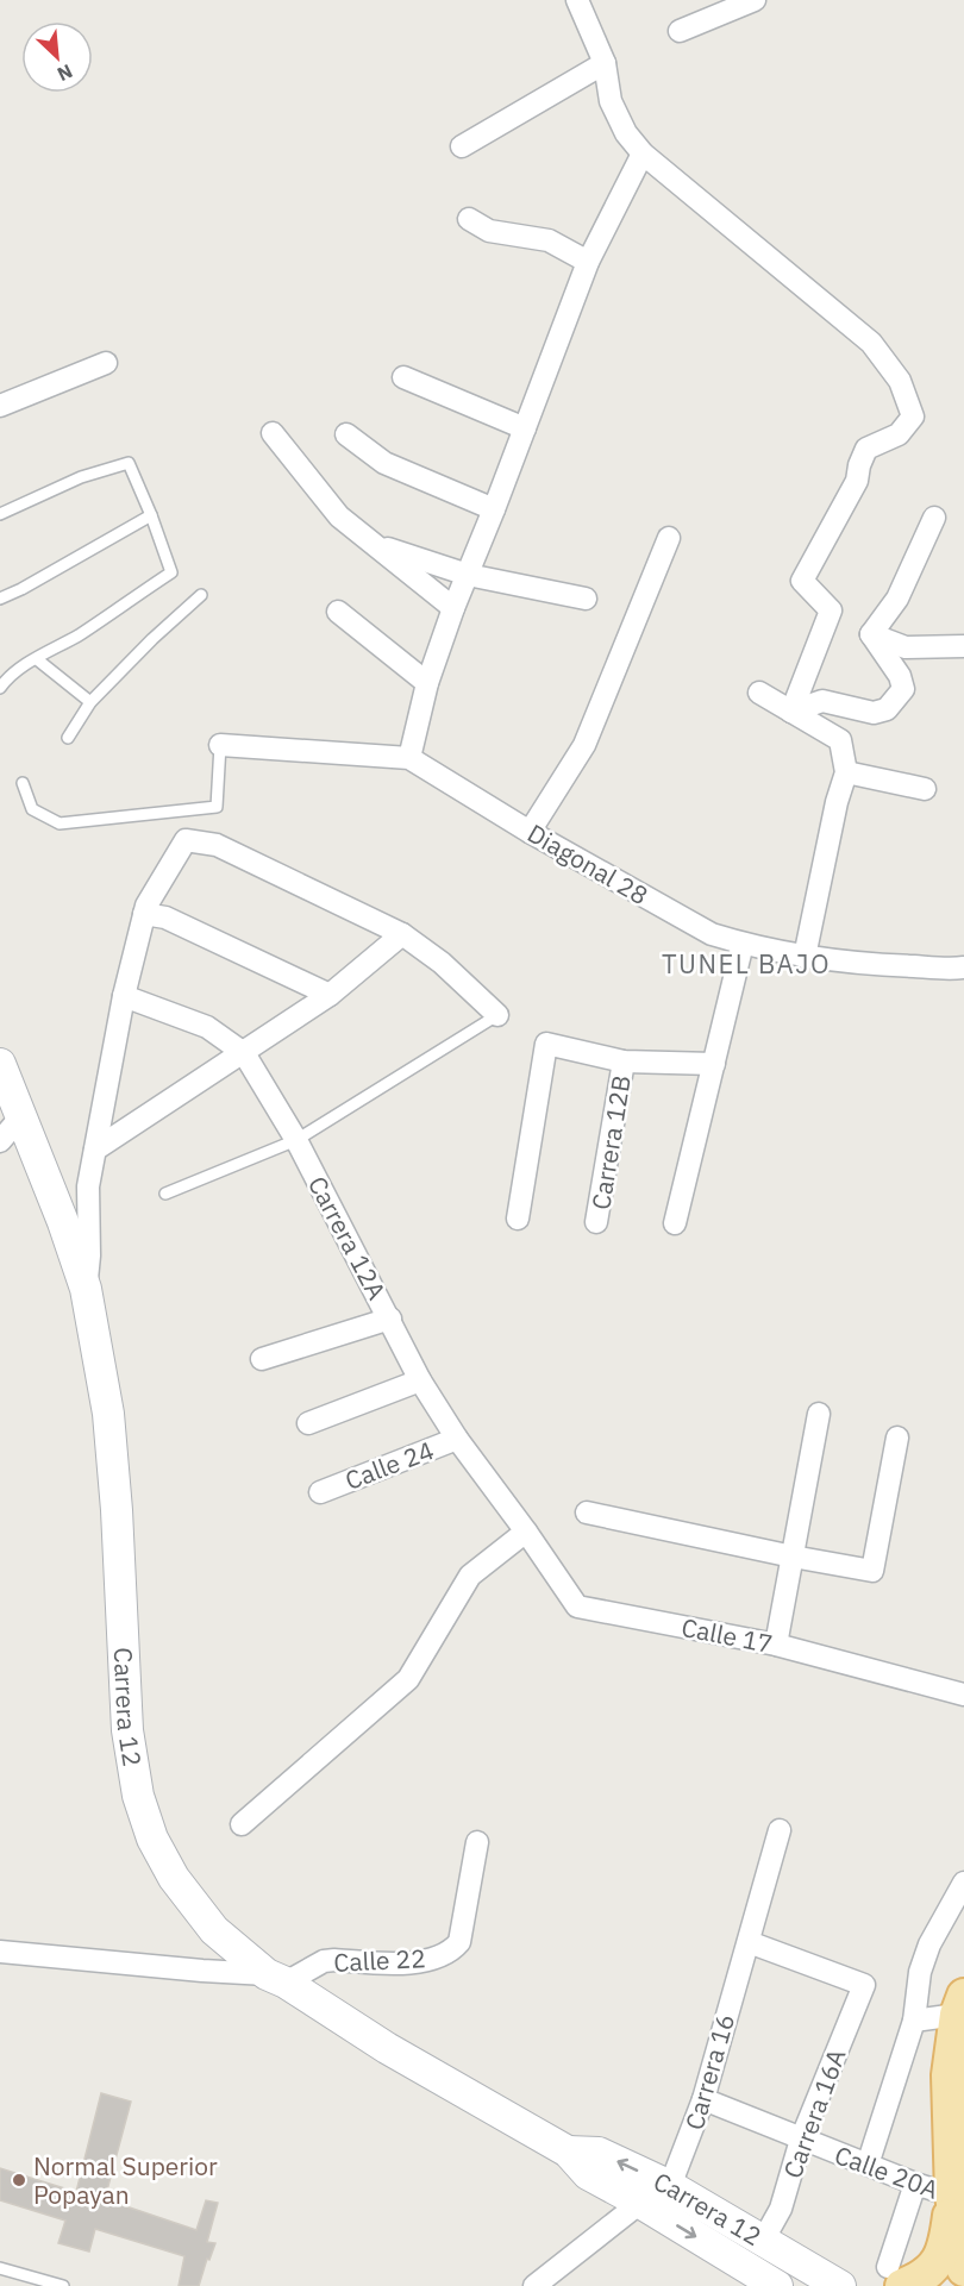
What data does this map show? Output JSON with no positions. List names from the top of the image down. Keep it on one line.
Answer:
{"streets":{"street":["Diagonal 28","Carrera 12B","Carrera 12A","Calle 24","Calle 17","Carrera 12","Calle 22","Carrera 16","Carrera 16A","Calle 20A"]},"crossings":[["Carrera 12A","Calle 24"],["Carrera 12A","Calle 17"],["Carrera 12","Calle 22"],["Carrera 12","Carrera 16"],["Carrera 12","Carrera 16A"],["Carrera 16","Carrera 16A"],["Carrera 16","Calle 20A"],["Carrera 16A","Calle 20A"]],"districts":["TUNEL BAJO"],"places":["Normal Superior Popayan"],"north":"bottom right"}
